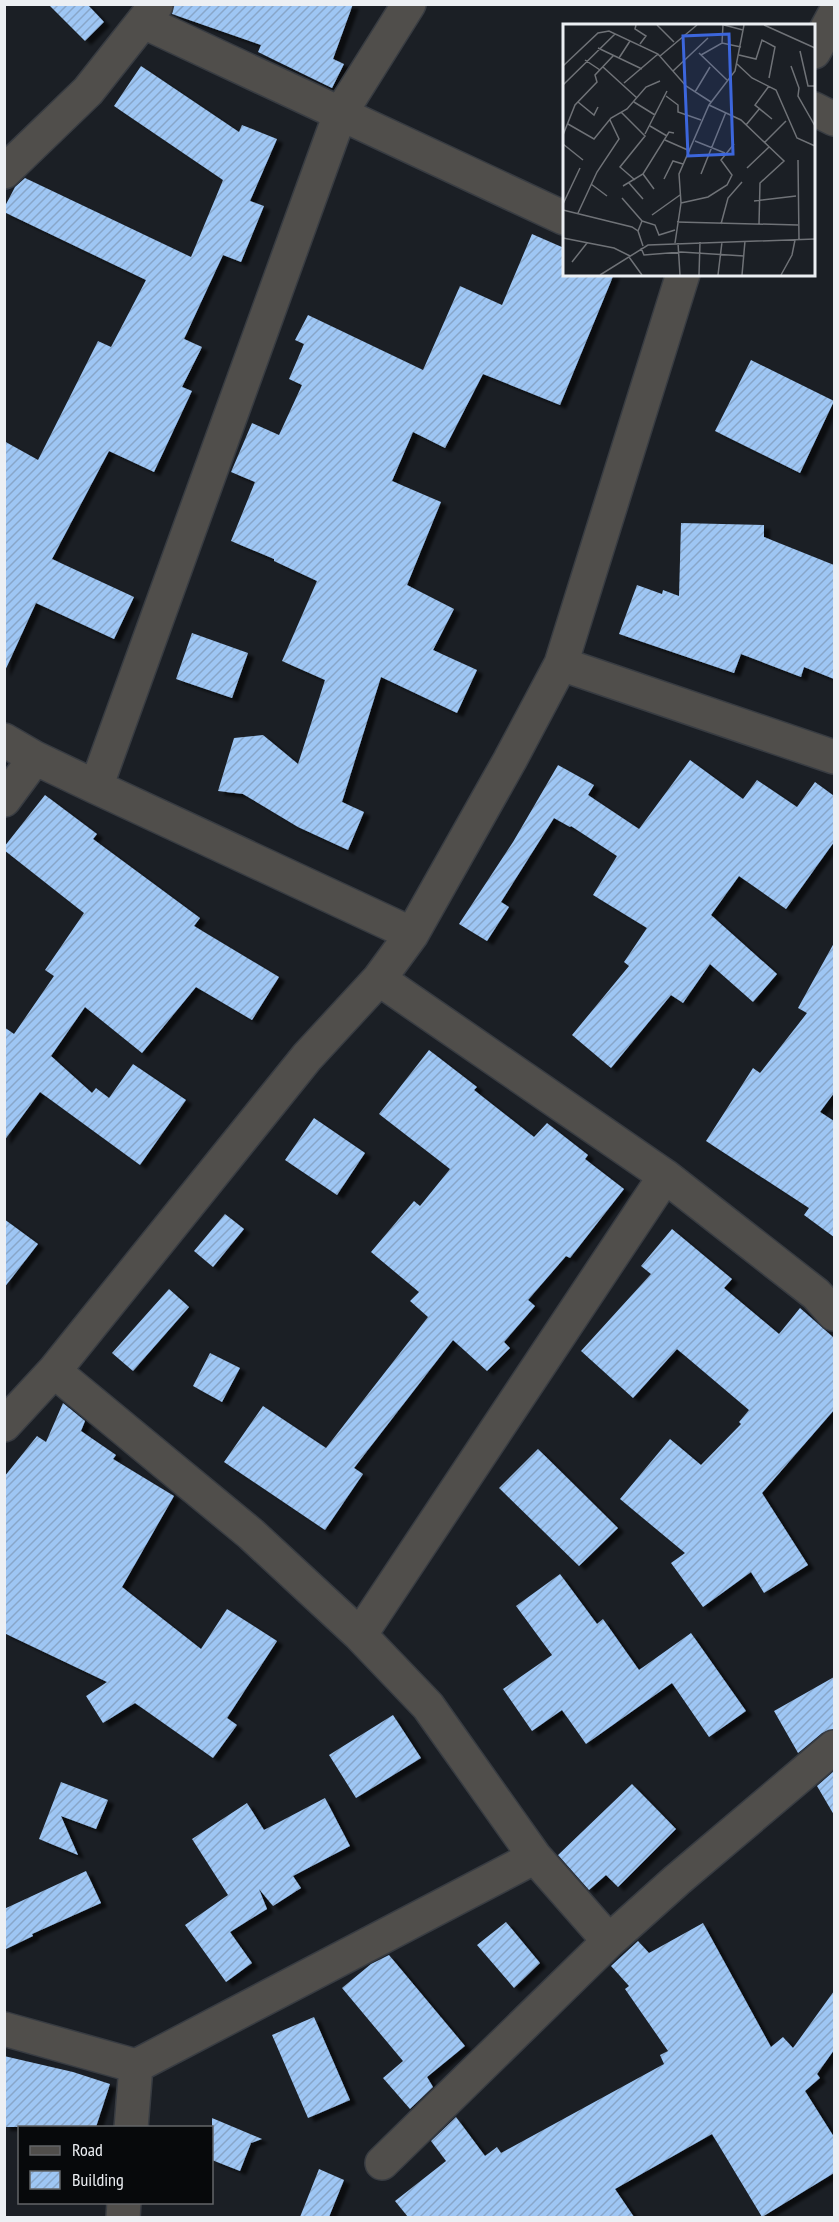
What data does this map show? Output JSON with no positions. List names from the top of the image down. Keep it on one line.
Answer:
{"legend":["Road","Building"]}
